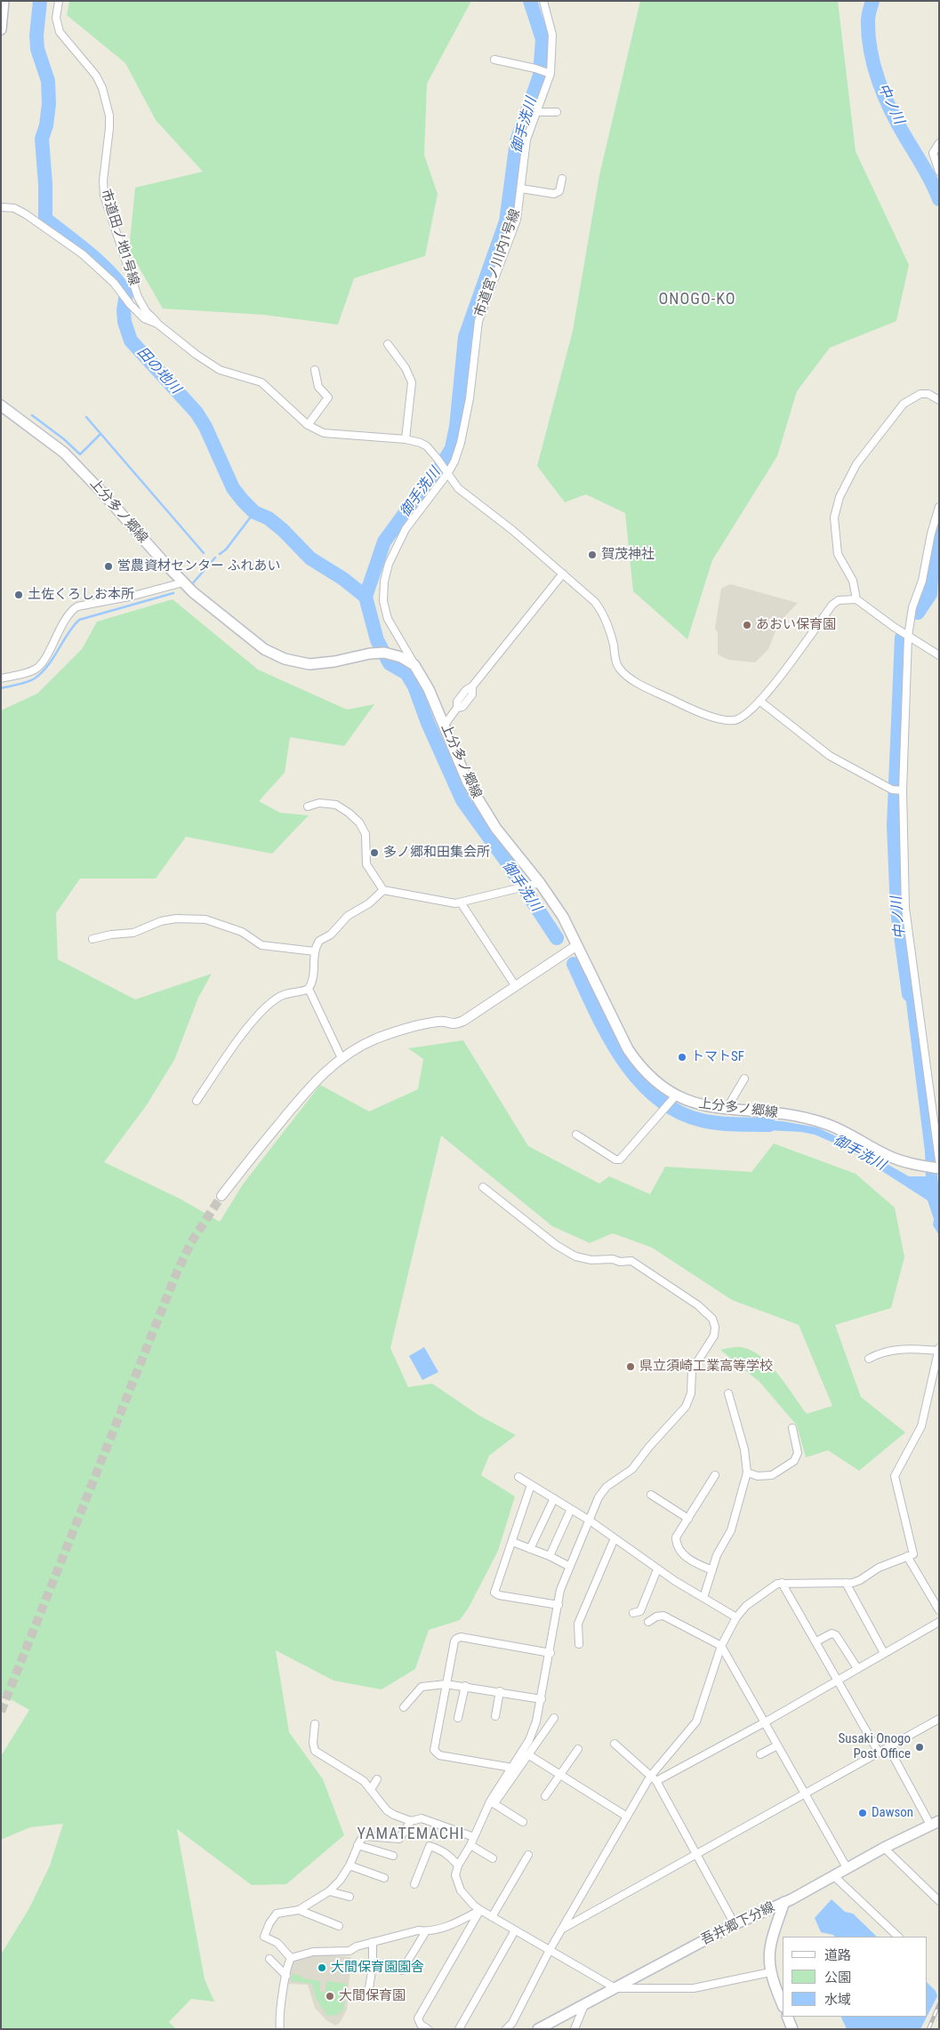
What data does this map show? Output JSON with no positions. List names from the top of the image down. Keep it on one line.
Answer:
{"streets":{"main road":["上分多ノ郷線","吾井郷下分線"],"street":["市道田ノ地1号線","市道宮ノ川内1号線"]},"crossings":[["市道宮ノ川内1号線","上分多ノ郷線"]],"districts":["ONOGO-KO","YAMATEMACHI"],"water":["中ノ川","御手洗川","田の地川"],"places":["賀茂神社","営農資材センター ふれあい","土佐くろしお本所","あおい保育園","多ノ郷和田集会所","トマトSF","県立須崎工業高等学校","Susaki Onogo Post Office","Dawson","大間保育園園舎","大間保育園"],"legend":["道路","公園","水域"]}
